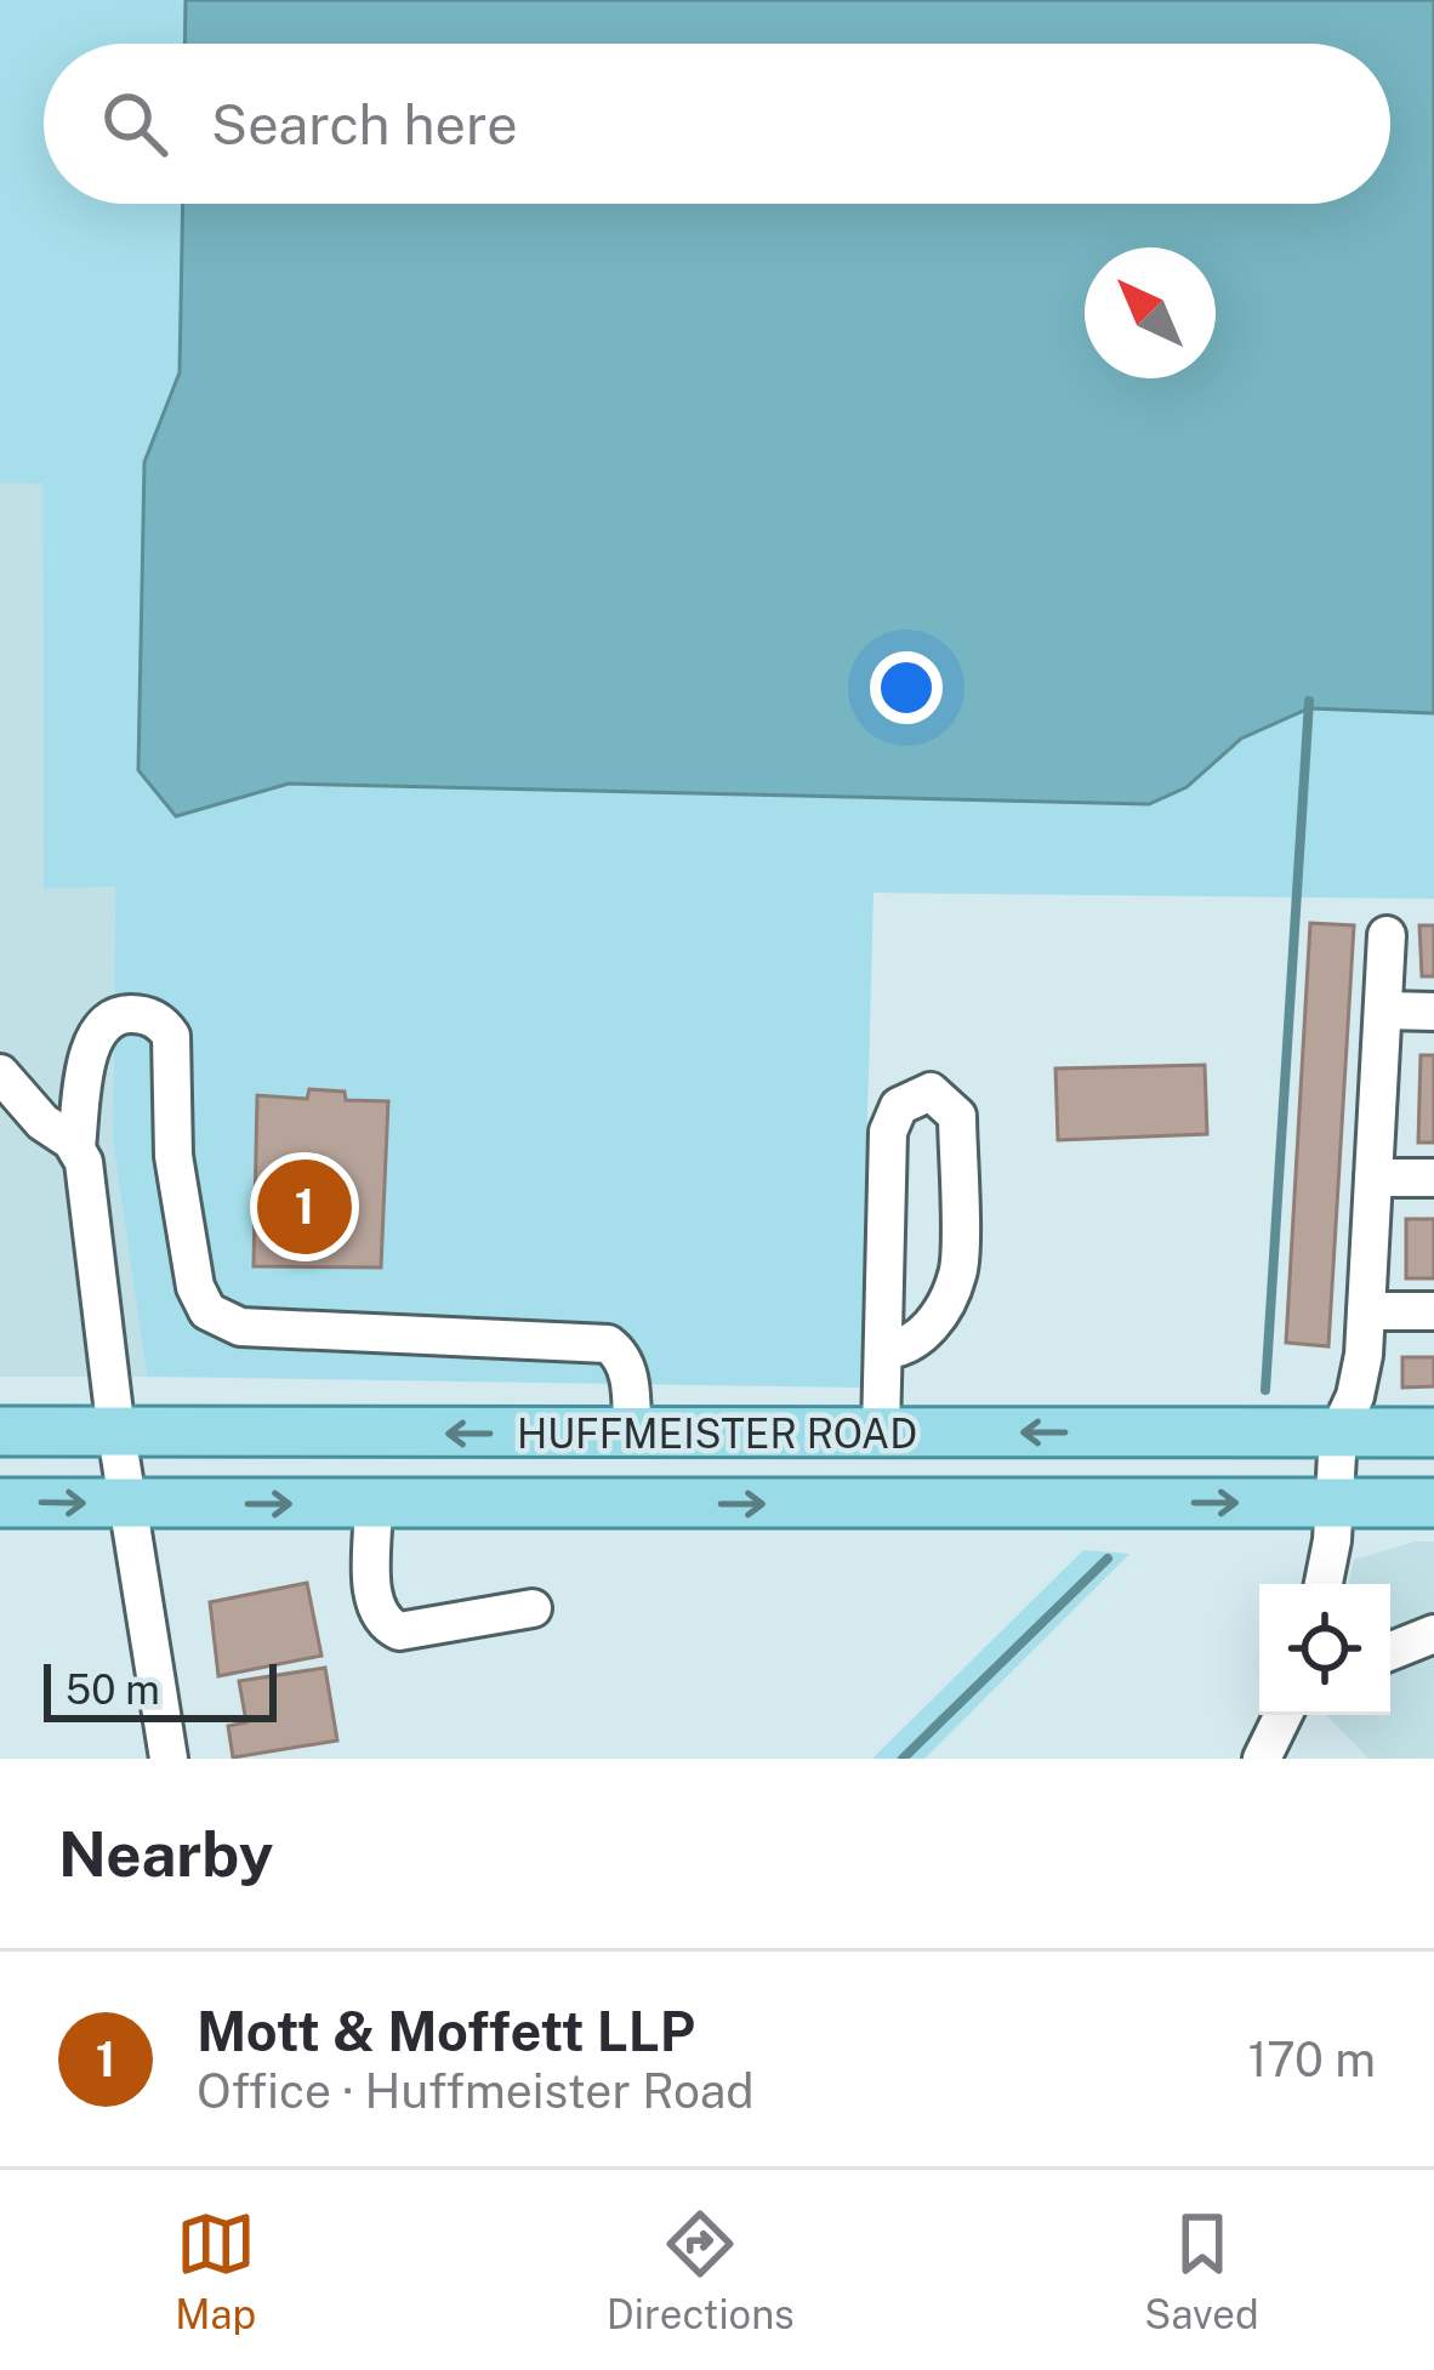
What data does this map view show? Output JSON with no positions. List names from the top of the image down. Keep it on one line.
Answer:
{"streets":{"main road":["HUFFMEISTER ROAD"]},"scale_bar":"50 m","north":"top left","page":{"search":"Search here","pins":"1","scale":"50 m","heading":"Nearby","list":[{"mark":"1","name":"Mott & Moffett LLP","note":"Office · Huffmeister Road","value":"170 m"}],"nav":["Map","Directions","Saved"]}}
